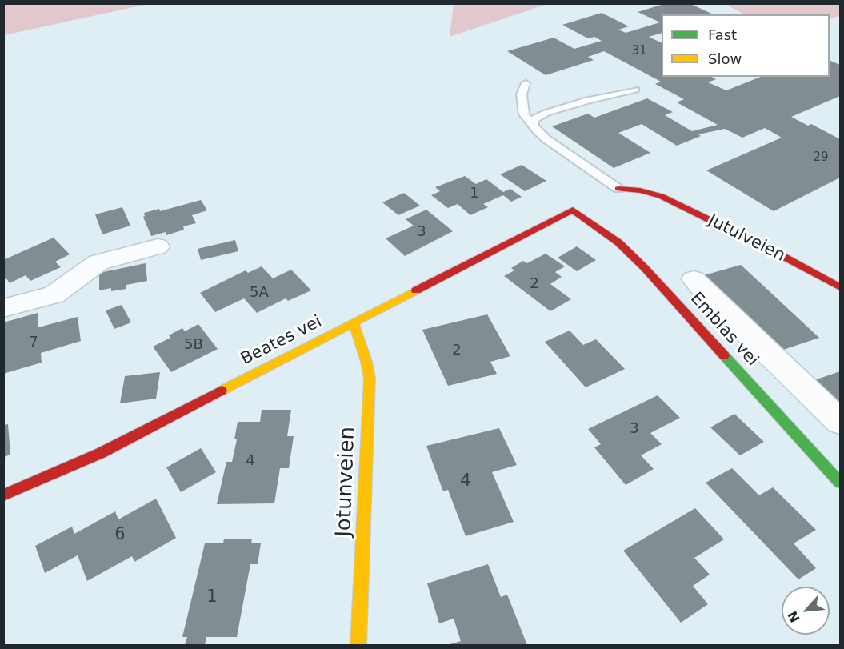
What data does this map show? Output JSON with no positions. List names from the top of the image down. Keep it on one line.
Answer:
{"streets":{"street":["Jutulveien","Emblas vei","Beates vei","Jotunveien"]},"crossings":[["Emblas vei","Beates vei"],["Beates vei","Jotunveien"]],"house_numbers":["31","29","1","3","2","5A","7","5B","2","3","4","4","6","1"],"legend":["Fast","Slow"],"north":"bottom left"}
